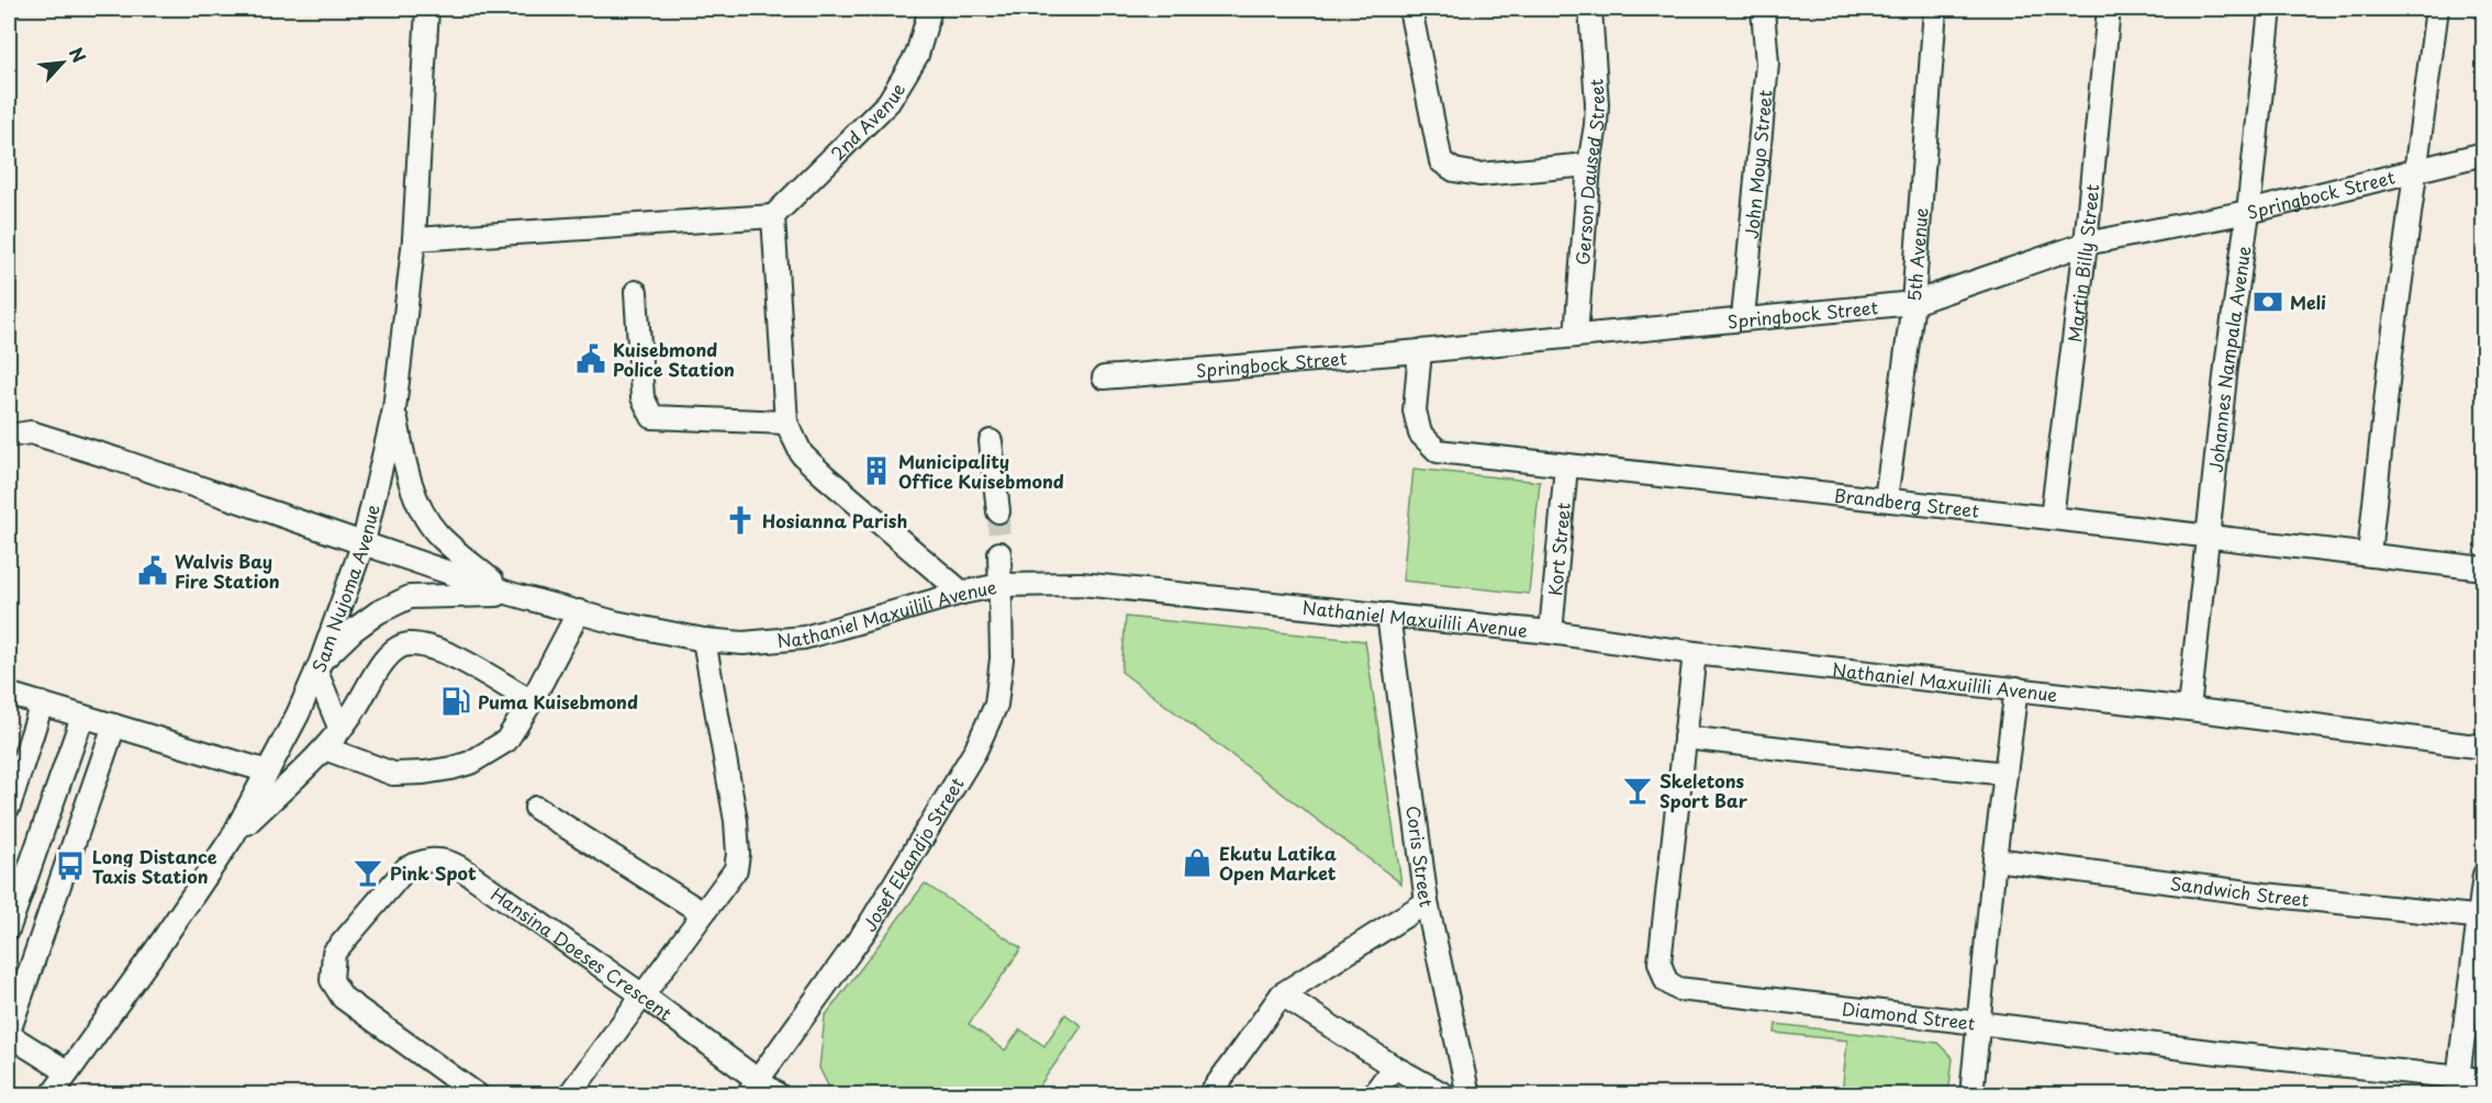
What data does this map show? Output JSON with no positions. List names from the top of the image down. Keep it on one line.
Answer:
{"streets":{"street":["2nd Avenue","John Moyo Street","Gerson Daused Street","Springbock Street","5th Avenue","Martin Billy Street","Johannes Nampala Avenue","Brandberg Street","Kort Street","Sam Nujoma Avenue","Nathaniel Maxuilili Avenue","Josef Ekandjo Street","Coris Street","Sandwich Street","Hansina Doeses Crescent","Diamond Street"]},"crossings":[["John Moyo Street","Springbock Street"],["Gerson Daused Street","Springbock Street"],["Springbock Street","5th Avenue"],["Springbock Street","Martin Billy Street"],["Springbock Street","Johannes Nampala Avenue"],["Springbock Street","Brandberg Street"],["5th Avenue","Brandberg Street"],["Martin Billy Street","Brandberg Street"],["Johannes Nampala Avenue","Brandberg Street"],["Johannes Nampala Avenue","Nathaniel Maxuilili Avenue"],["Brandberg Street","Kort Street"],["Kort Street","Nathaniel Maxuilili Avenue"],["Sam Nujoma Avenue","Nathaniel Maxuilili Avenue"],["Nathaniel Maxuilili Avenue","Josef Ekandjo Street"],["Nathaniel Maxuilili Avenue","Coris Street"],["Nathaniel Maxuilili Avenue","Diamond Street"],["Josef Ekandjo Street","Hansina Doeses Crescent"]],"places":{"bank":["Meli"],"public building":["Kuisebmond Police Station","Walvis Bay Fire Station"],"building":["Municipality Office Kuisebmond"],"church":["Hosianna Parish"],"fuel station":["Puma Kuisebmond"],"bar":["Skeletons Sport Bar","Pink Spot"],"shop":["Ekutu Latika Open Market"],"bus stop":["Long Distance Taxis Station"]},"north":"top right"}
